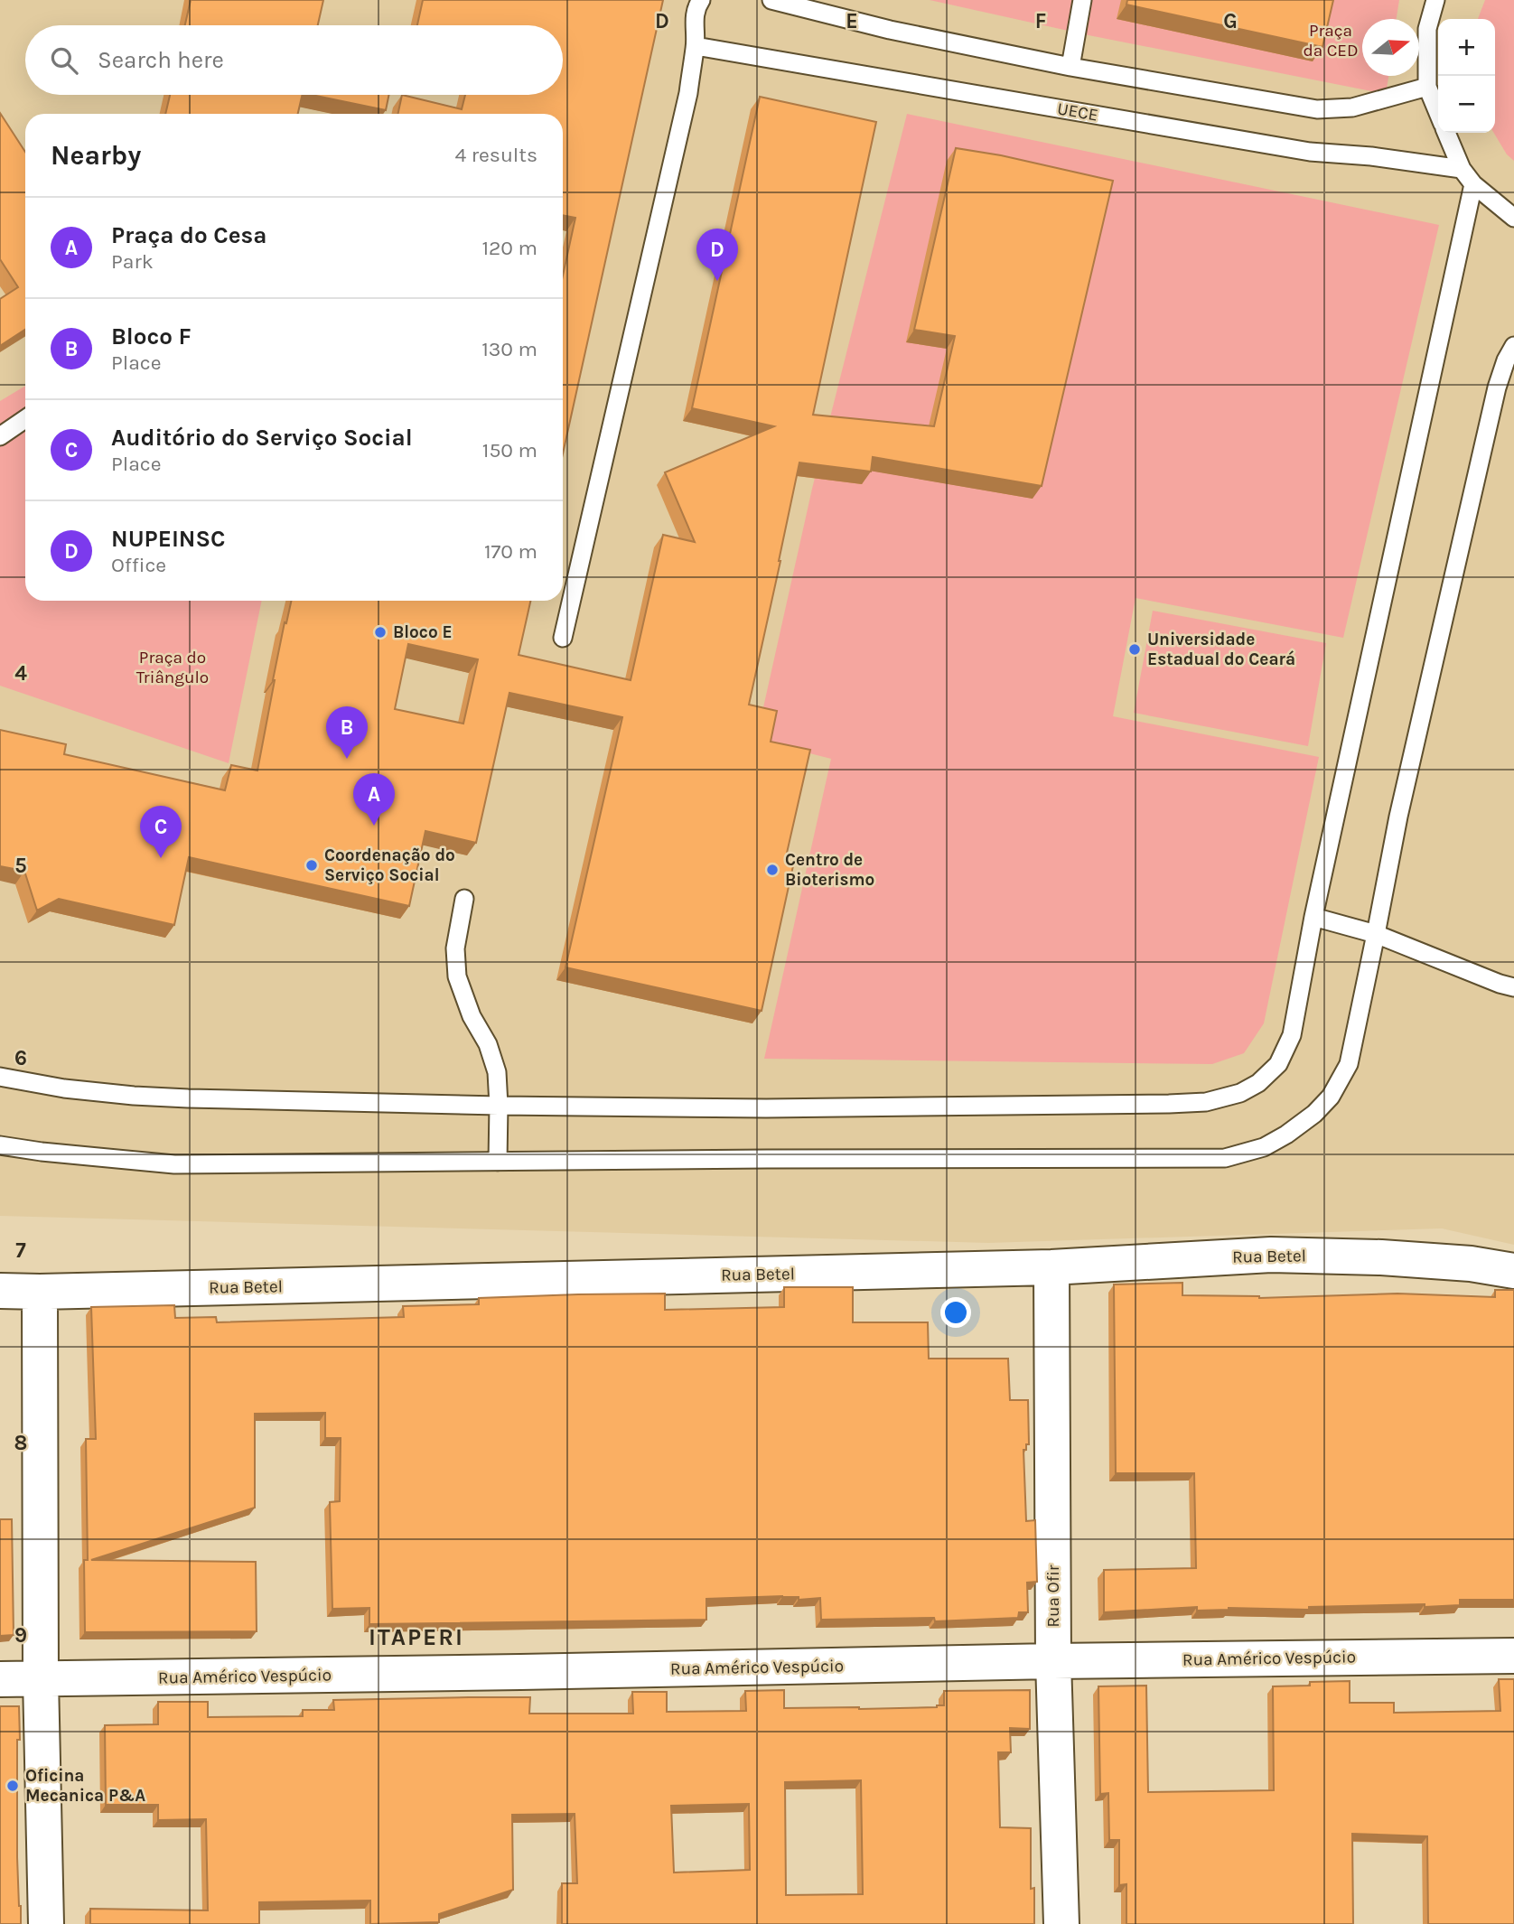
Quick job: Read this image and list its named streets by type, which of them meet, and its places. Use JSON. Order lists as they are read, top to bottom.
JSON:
{
  "streets": {
    "street": ["Rua Betel", "Rua Ofir", "Rua Américo Vespúcio"],
    "lane": ["UECE"]
  },
  "crossings": [
    ["Rua Betel", "Rua Ofir"],
    ["Rua Ofir", "Rua Américo Vespúcio"]
  ],
  "districts": ["ITAPERI"],
  "parks": ["Praça da CED", "Praça do Triângulo"],
  "places": [
    "Bloco E",
    "Universidade Estadual do Ceará",
    "Coordenação do Serviço Social",
    "Centro de Bioterismo",
    "Oficina Mecanica P&A"
  ],
  "north": "right",
  "page": {
    "map_buttons": ["+", "−"],
    "search": "Search here",
    "heading": ["Nearby", "4 results"],
    "list": [
      {
        "mark": "A",
        "name": "Praça do Cesa",
        "note": "Park",
        "value": "120 m"
      },
      {
        "mark": "B",
        "name": "Bloco F",
        "note": "Place",
        "value": "130 m"
      },
      {
        "mark": "C",
        "name": "Auditório do Serviço Social",
        "note": "Place",
        "value": "150 m"
      },
      {
        "mark": "D",
        "name": "NUPEINSC",
        "note": "Office",
        "value": "170 m"
      }
    ],
    "pins": [
      "D",
      "B",
      "A",
      "C"
    ]
  },
  "grid": {
    "columns": [
      "D",
      "E",
      "F",
      "G"
    ],
    "rows": [
      "4",
      "5",
      "6",
      "7",
      "8",
      "9"
    ]
  }
}
